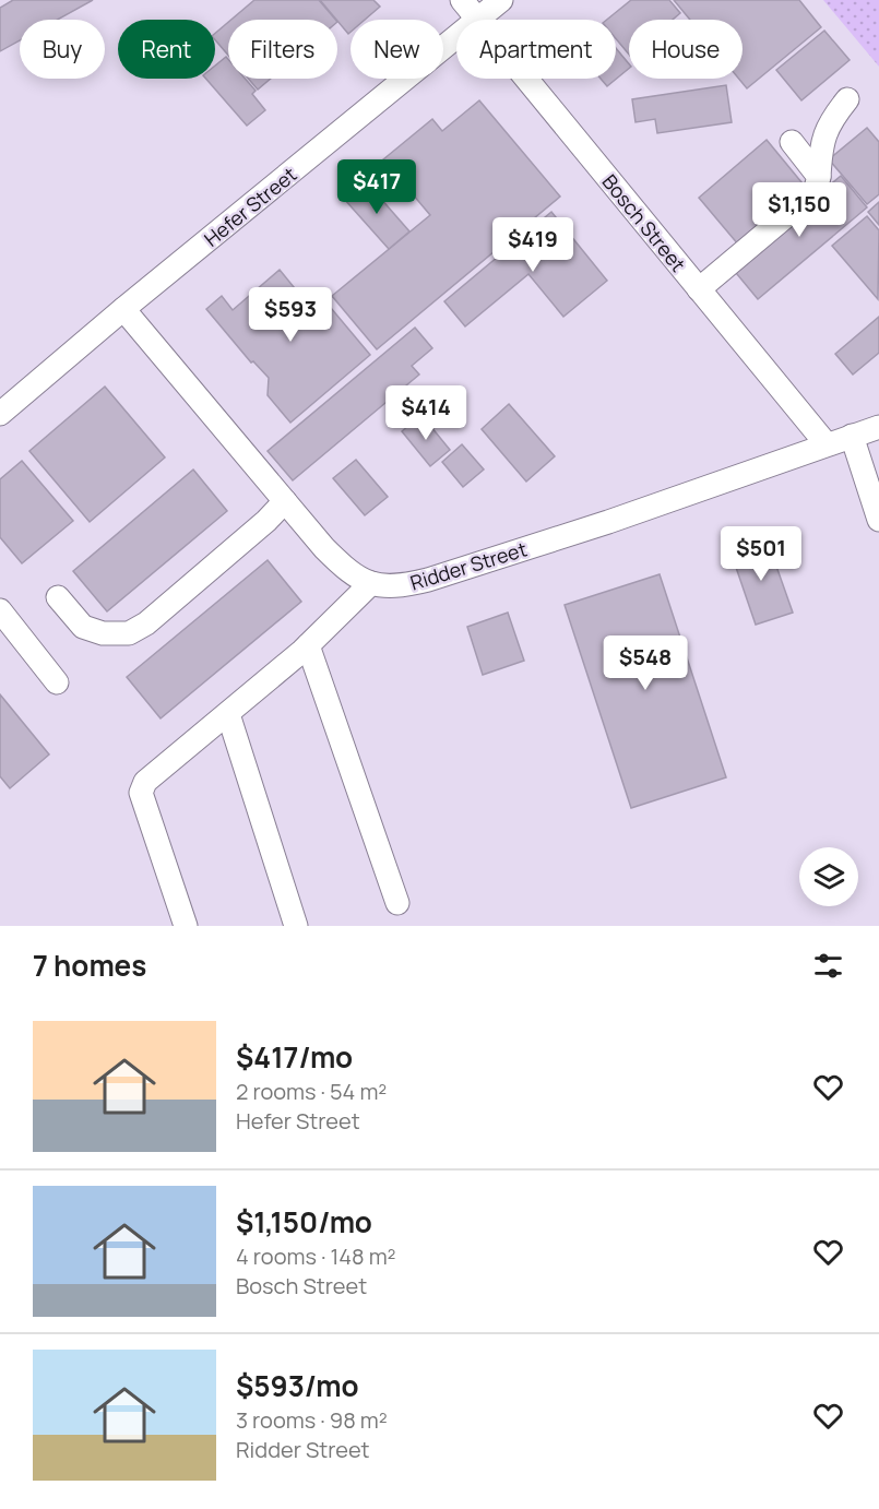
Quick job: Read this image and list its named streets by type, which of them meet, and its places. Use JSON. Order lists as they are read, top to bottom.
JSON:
{
  "streets": {
    "street": ["Hefer Street", "Bosch Street", "Ridder Street"]
  },
  "crossings": [
    ["Hefer Street", "Bosch Street"],
    ["Hefer Street", "Ridder Street"],
    ["Bosch Street", "Ridder Street"]
  ],
  "page": {
    "chip": [
      "Buy",
      "Rent",
      "Filters",
      "New",
      "Apartment",
      "House"
    ],
    "price": [
      "$417",
      "$1,150",
      "$419",
      "$593",
      "$414",
      "$501",
      "$548"
    ],
    "heading": "7 homes",
    "list": [
      {
        "name": "$417/mo",
        "note": "2 rooms · 54 m² · Hefer Street"
      },
      {
        "name": "$1,150/mo",
        "note": "4 rooms · 148 m² · Bosch Street"
      },
      {
        "name": "$593/mo",
        "note": "3 rooms · 98 m² · Ridder Street"
      }
    ]
  }
}
